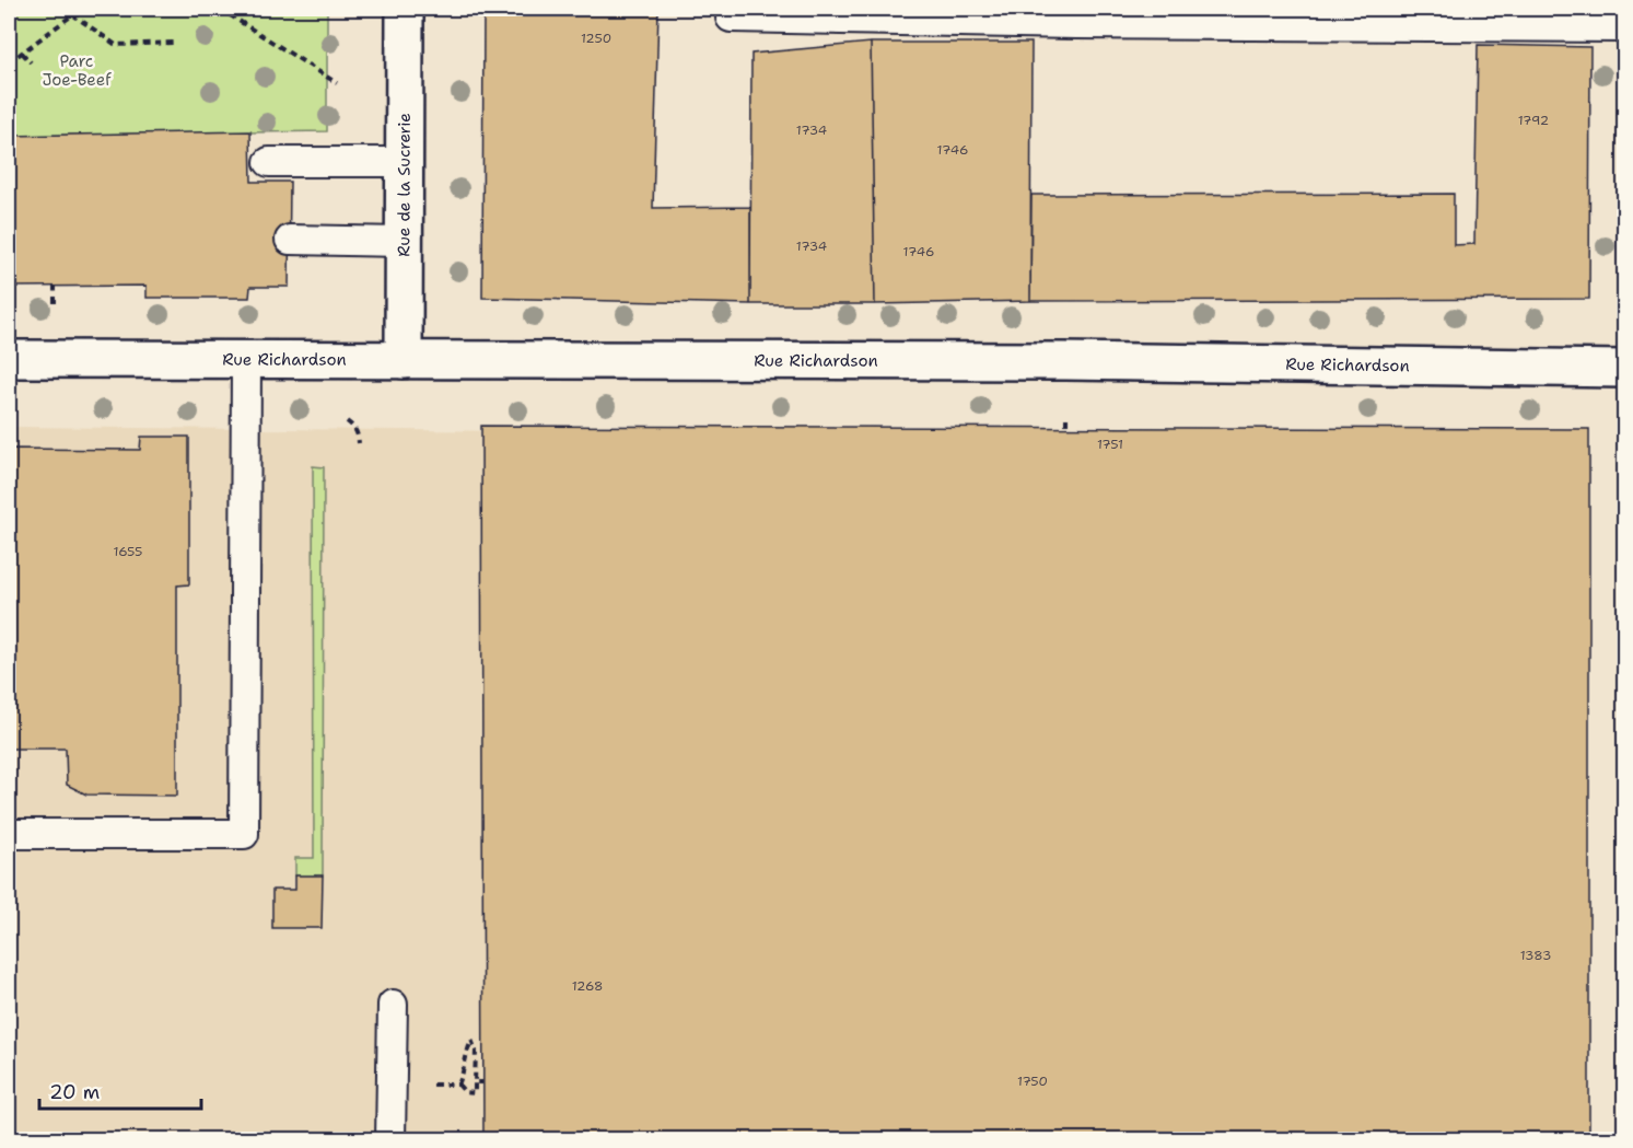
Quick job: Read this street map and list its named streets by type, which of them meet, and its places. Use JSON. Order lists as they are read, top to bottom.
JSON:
{
  "streets": {
    "street": ["Rue de la Sucrerie", "Rue Richardson"]
  },
  "crossings": [
    ["Rue de la Sucrerie", "Rue Richardson"]
  ],
  "parks": ["Parc Joe-Beef"],
  "house_numbers": [
    "1250",
    "1792",
    "1734",
    "1746",
    "1734",
    "1746",
    "1751",
    "1655",
    "1383",
    "1268",
    "1750"
  ],
  "scale_bar": "20 m"
}
